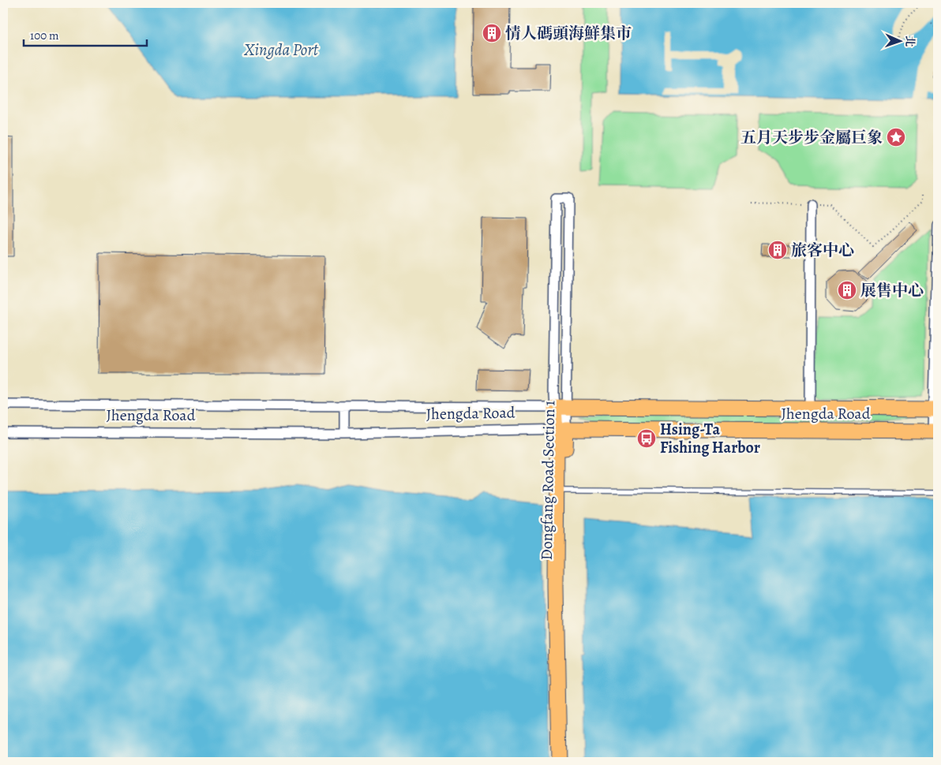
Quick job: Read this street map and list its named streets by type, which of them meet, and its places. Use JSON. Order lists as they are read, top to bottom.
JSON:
{
  "streets": {
    "main road": ["Jhengda Road", "Dongfang Road Section 1"]
  },
  "crossings": [
    ["Jhengda Road", "Dongfang Road Section 1"]
  ],
  "water": ["Xingda Port"],
  "places": {
    "building": ["情人碼頭海鮮集市", "旅客中心", "展售中心"],
    "place": ["五月天步步金屬巨象"],
    "bus stop": ["Hsing-Ta Fishing Harbor"]
  },
  "scale_bar": "100 m",
  "north": "right"
}
